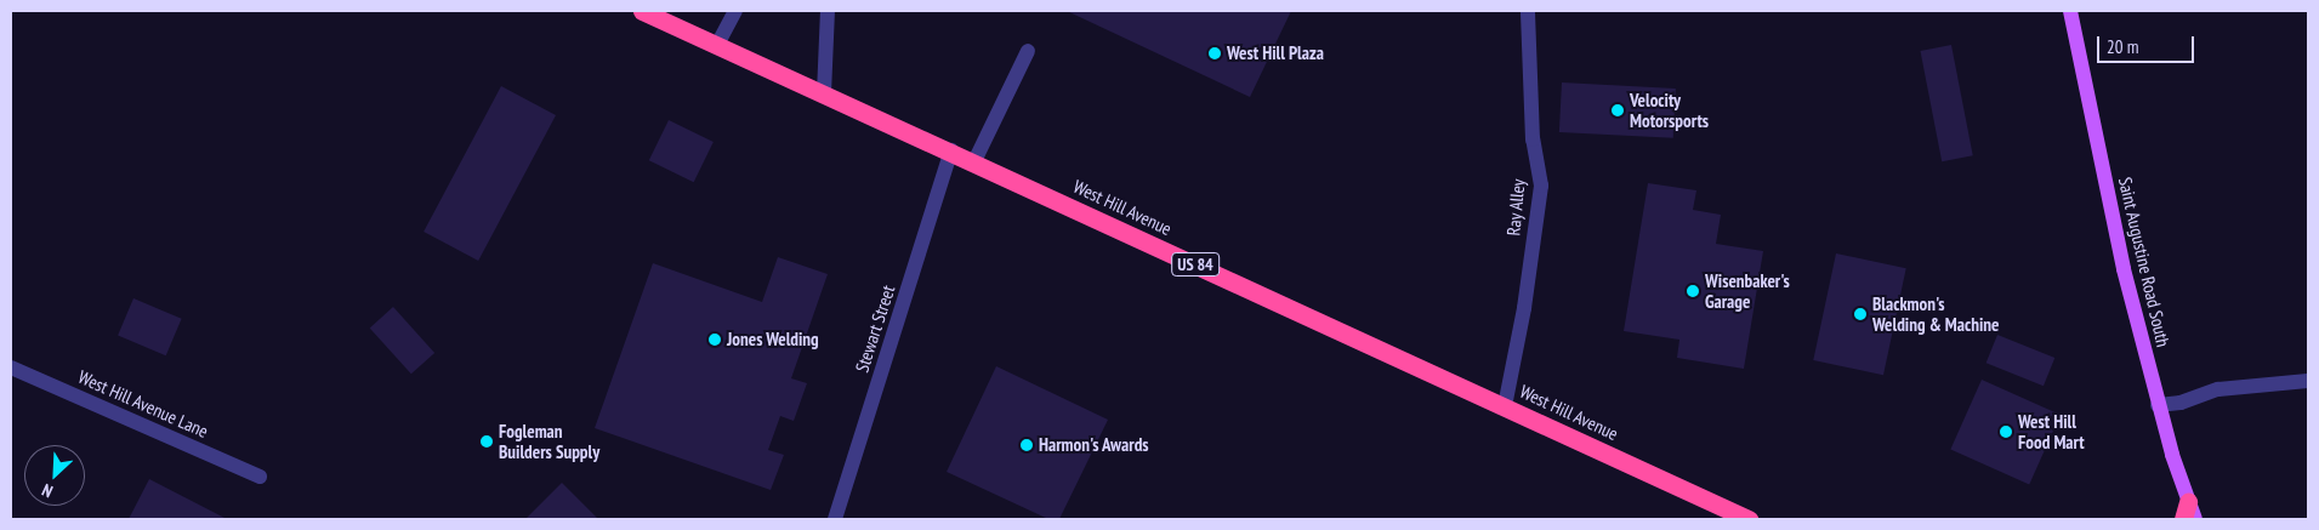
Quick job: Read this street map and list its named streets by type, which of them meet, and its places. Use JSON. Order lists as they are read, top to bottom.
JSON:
{
  "streets": {
    "highway": ["West Hill Avenue", "US 84"],
    "main road": ["Saint Augustine Road South"],
    "street": ["Ray Alley", "Stewart Street", "West Hill Avenue Lane"]
  },
  "crossings": [
    ["West Hill Avenue", "Ray Alley"],
    ["West Hill Avenue", "Stewart Street"]
  ],
  "places": [
    "West Hill Plaza",
    "Velocity Motorsports",
    "Wisenbaker's Garage",
    "Blackmon's Welding & Machine",
    "Jones Welding",
    "West Hill Food Mart",
    "Fogleman Builders Supply",
    "Harmon's Awards"
  ],
  "scale_bar": "20 m",
  "north": "bottom left"
}
